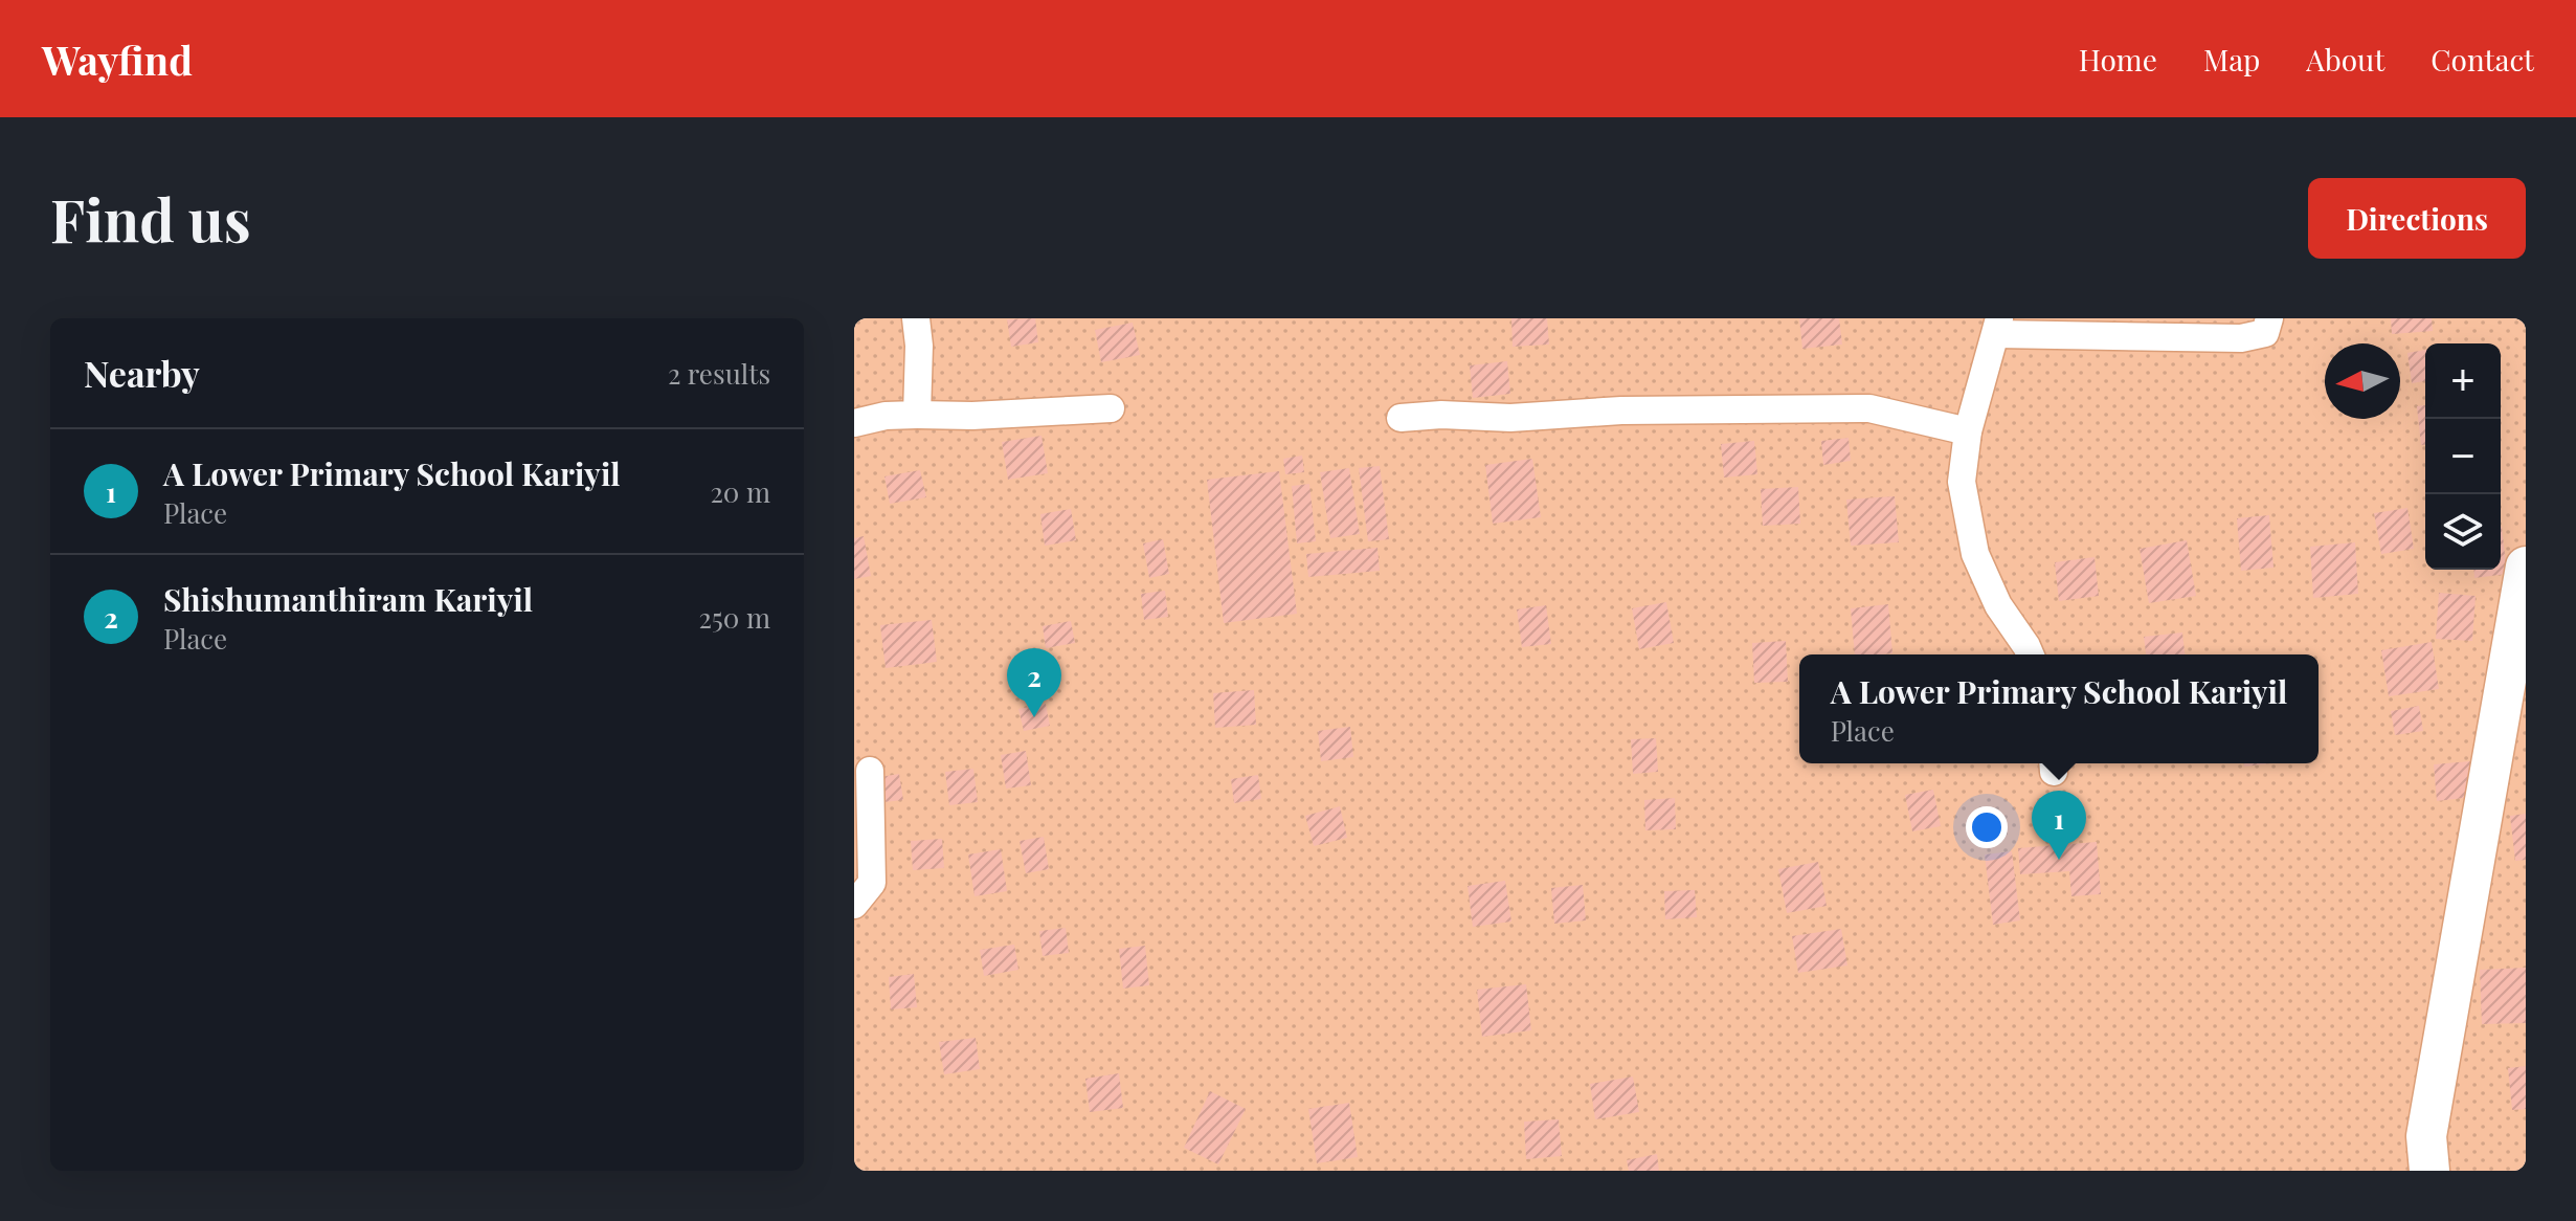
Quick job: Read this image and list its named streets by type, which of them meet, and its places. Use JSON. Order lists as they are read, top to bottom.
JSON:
{
  "north": "left",
  "page": {
    "header": "Wayfind",
    "nav": [
      "Home",
      "Map",
      "About",
      "Contact"
    ],
    "buttons": "Directions",
    "title": "Find us",
    "heading": ["Nearby", "2 results"],
    "map_buttons": ["+", "−"],
    "list": [
      {
        "mark": "1",
        "name": "A Lower Primary School Kariyil",
        "note": "Place",
        "value": "20 m"
      },
      {
        "mark": "2",
        "name": "Shishumanthiram Kariyil",
        "note": "Place",
        "value": "250 m"
      }
    ],
    "pins": ["2", "1"],
    "popup": ["A Lower Primary School Kariyil", "Place"]
  }
}
